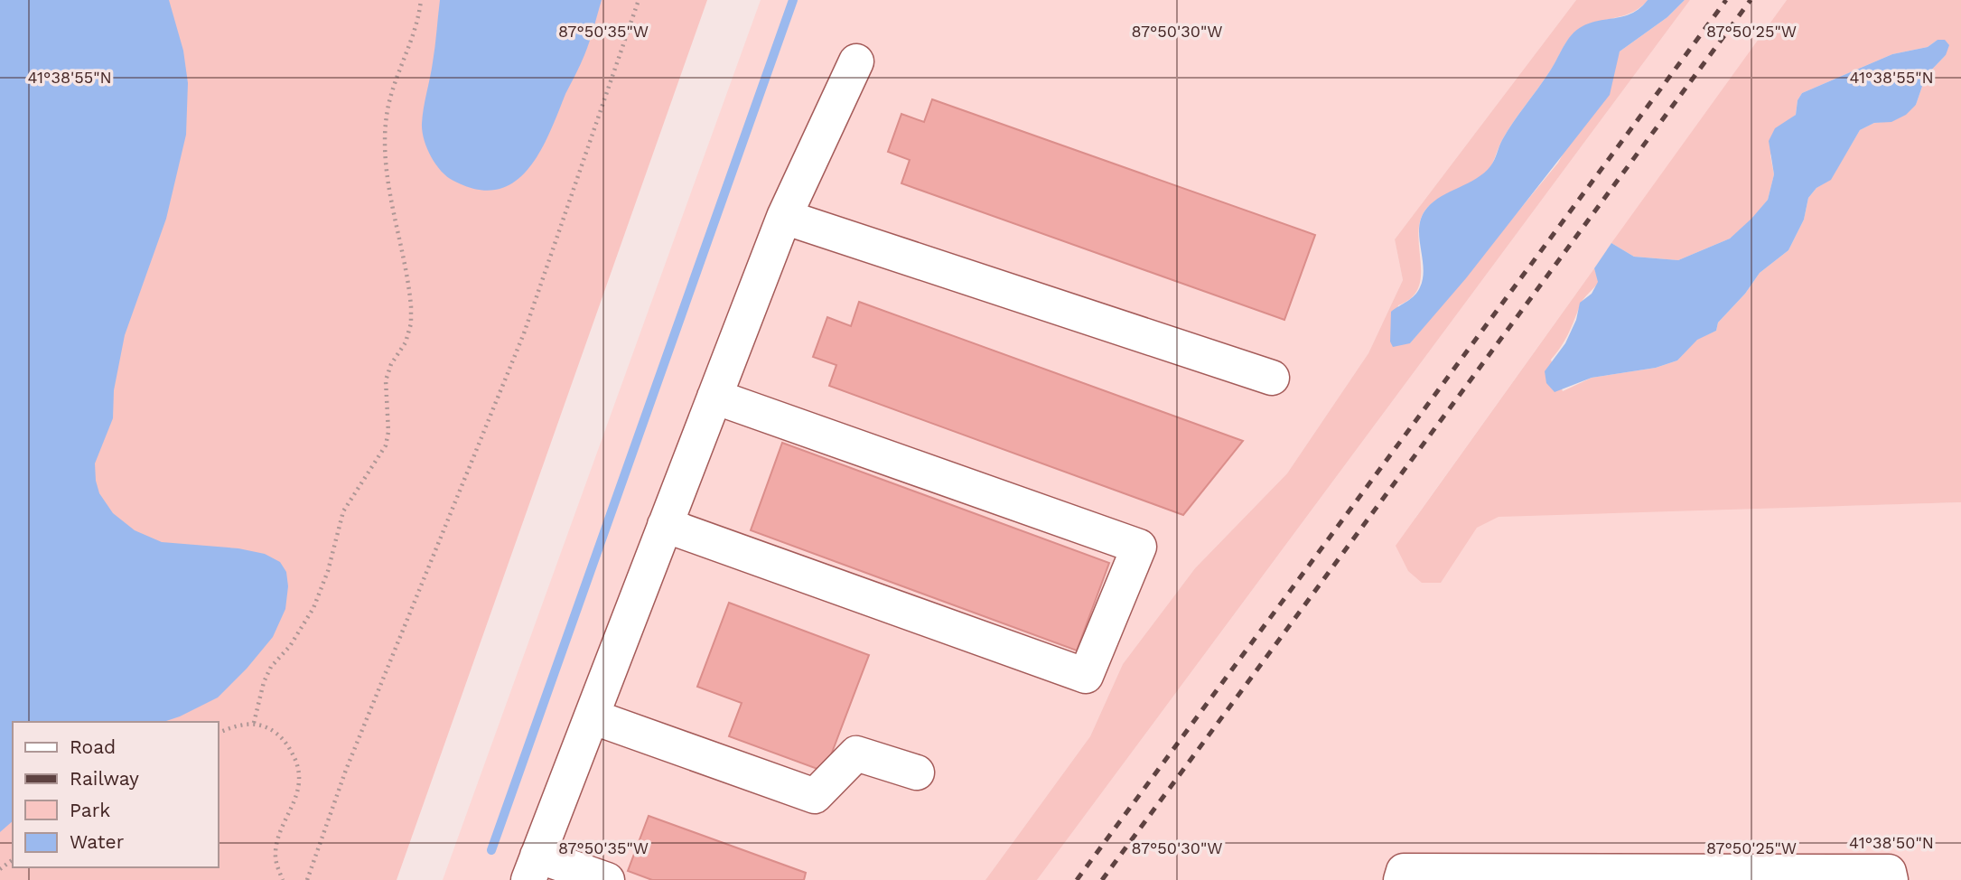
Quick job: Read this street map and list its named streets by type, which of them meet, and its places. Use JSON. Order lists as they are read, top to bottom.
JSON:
{
  "legend": [
    "Road",
    "Railway",
    "Park",
    "Water"
  ],
  "coordinates": [
    "87°50'35\"W",
    "87°50'30\"W",
    "87°50'25\"W",
    "41°38'55\"N",
    "41°38'50\"N"
  ]
}
